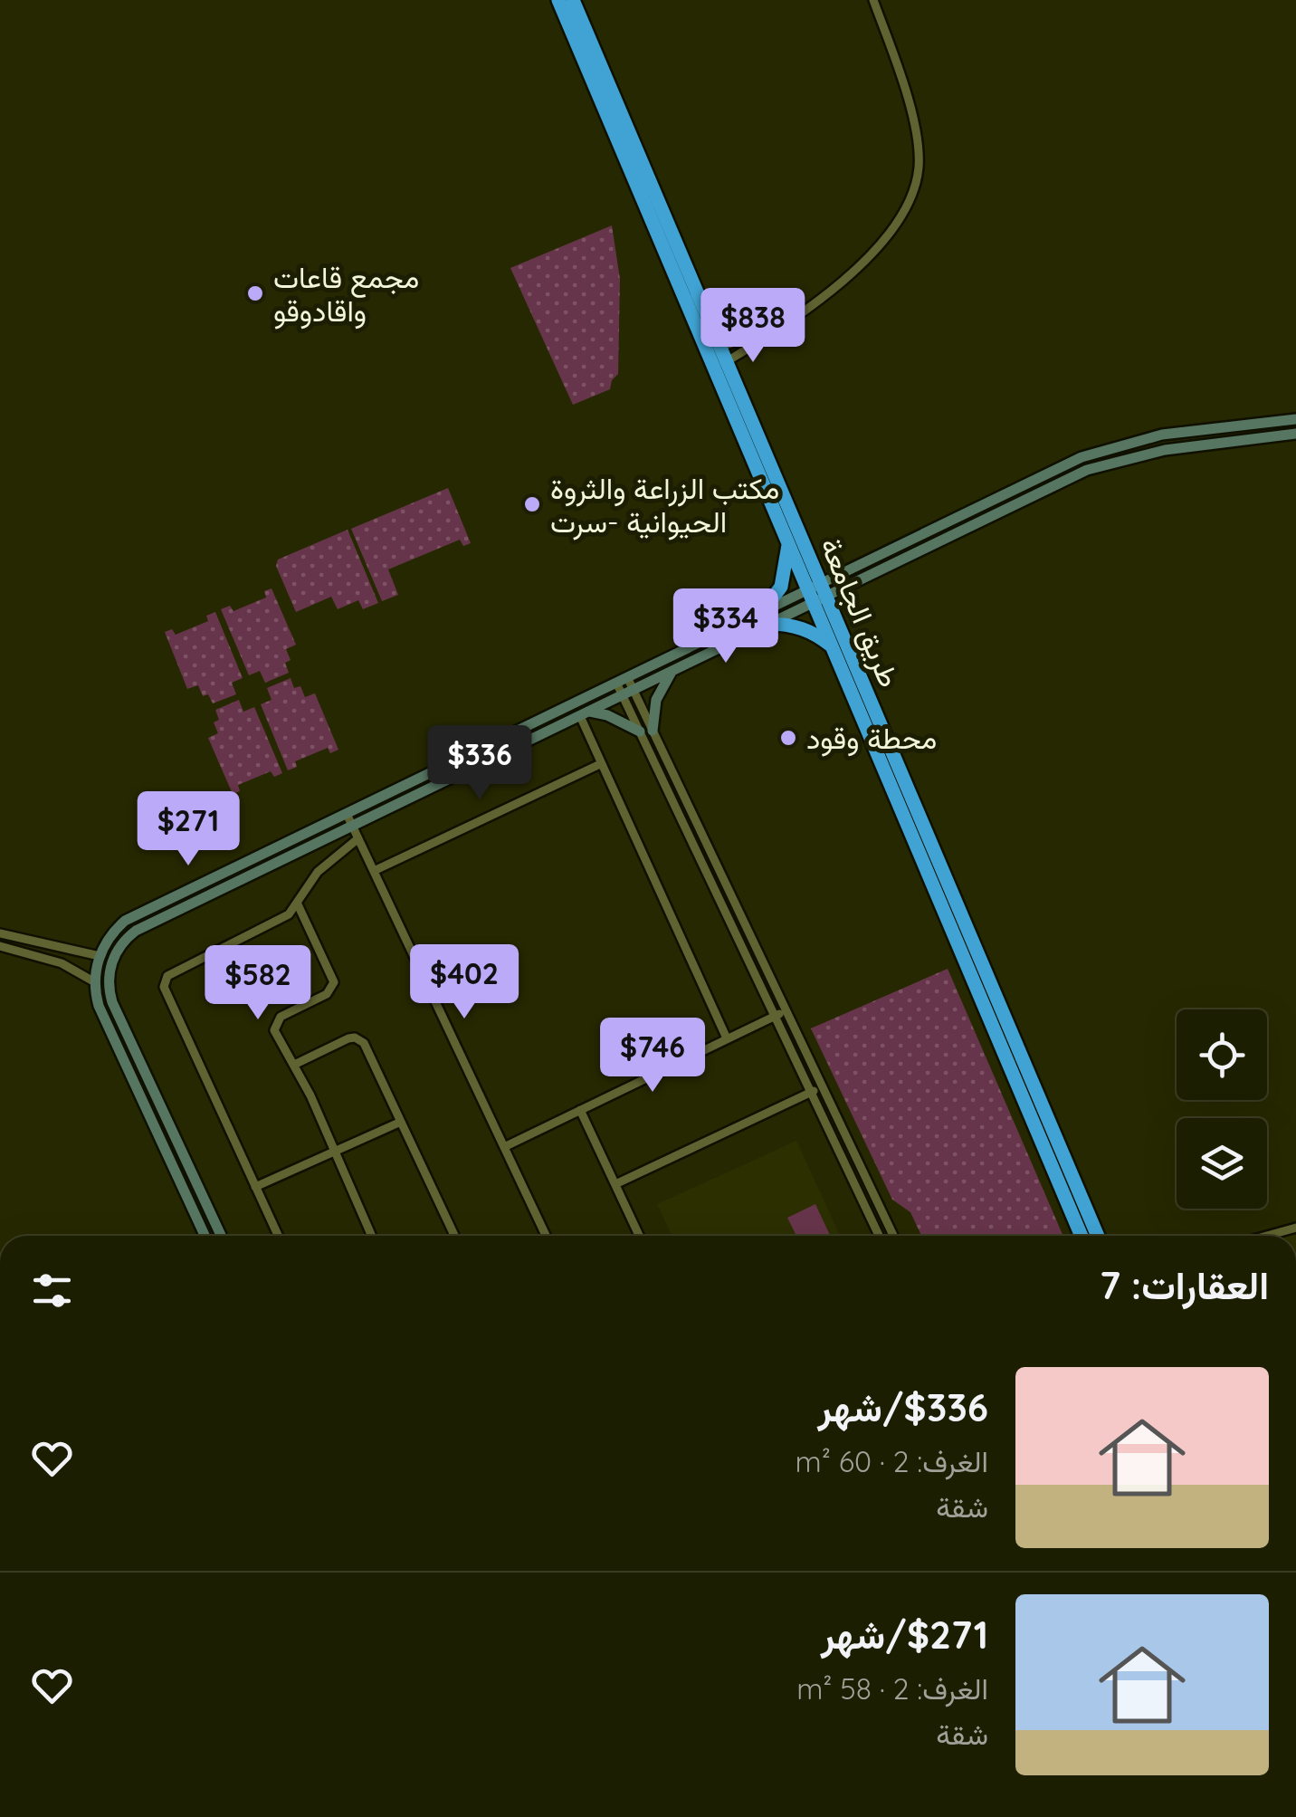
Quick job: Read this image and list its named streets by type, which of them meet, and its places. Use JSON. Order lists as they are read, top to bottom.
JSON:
{
  "streets": {
    "highway": ["طريق الجامعة"]
  },
  "places": ["مجمع قاعات واقادوقو", "مكتب الزراعة والثروة الحيوانية -سرت", "محطة وقود"],
  "page": {
    "price": [
      "$838",
      "$334",
      "$336",
      "$271",
      "$402",
      "$582",
      "$746"
    ],
    "heading": "العقارات: 7",
    "list": [
      {
        "name": "$336/شهر",
        "note": "الغرف: 2 · 60 m² · شقة"
      },
      {
        "name": "$271/شهر",
        "note": "الغرف: 2 · 58 m² · شقة"
      }
    ]
  }
}
